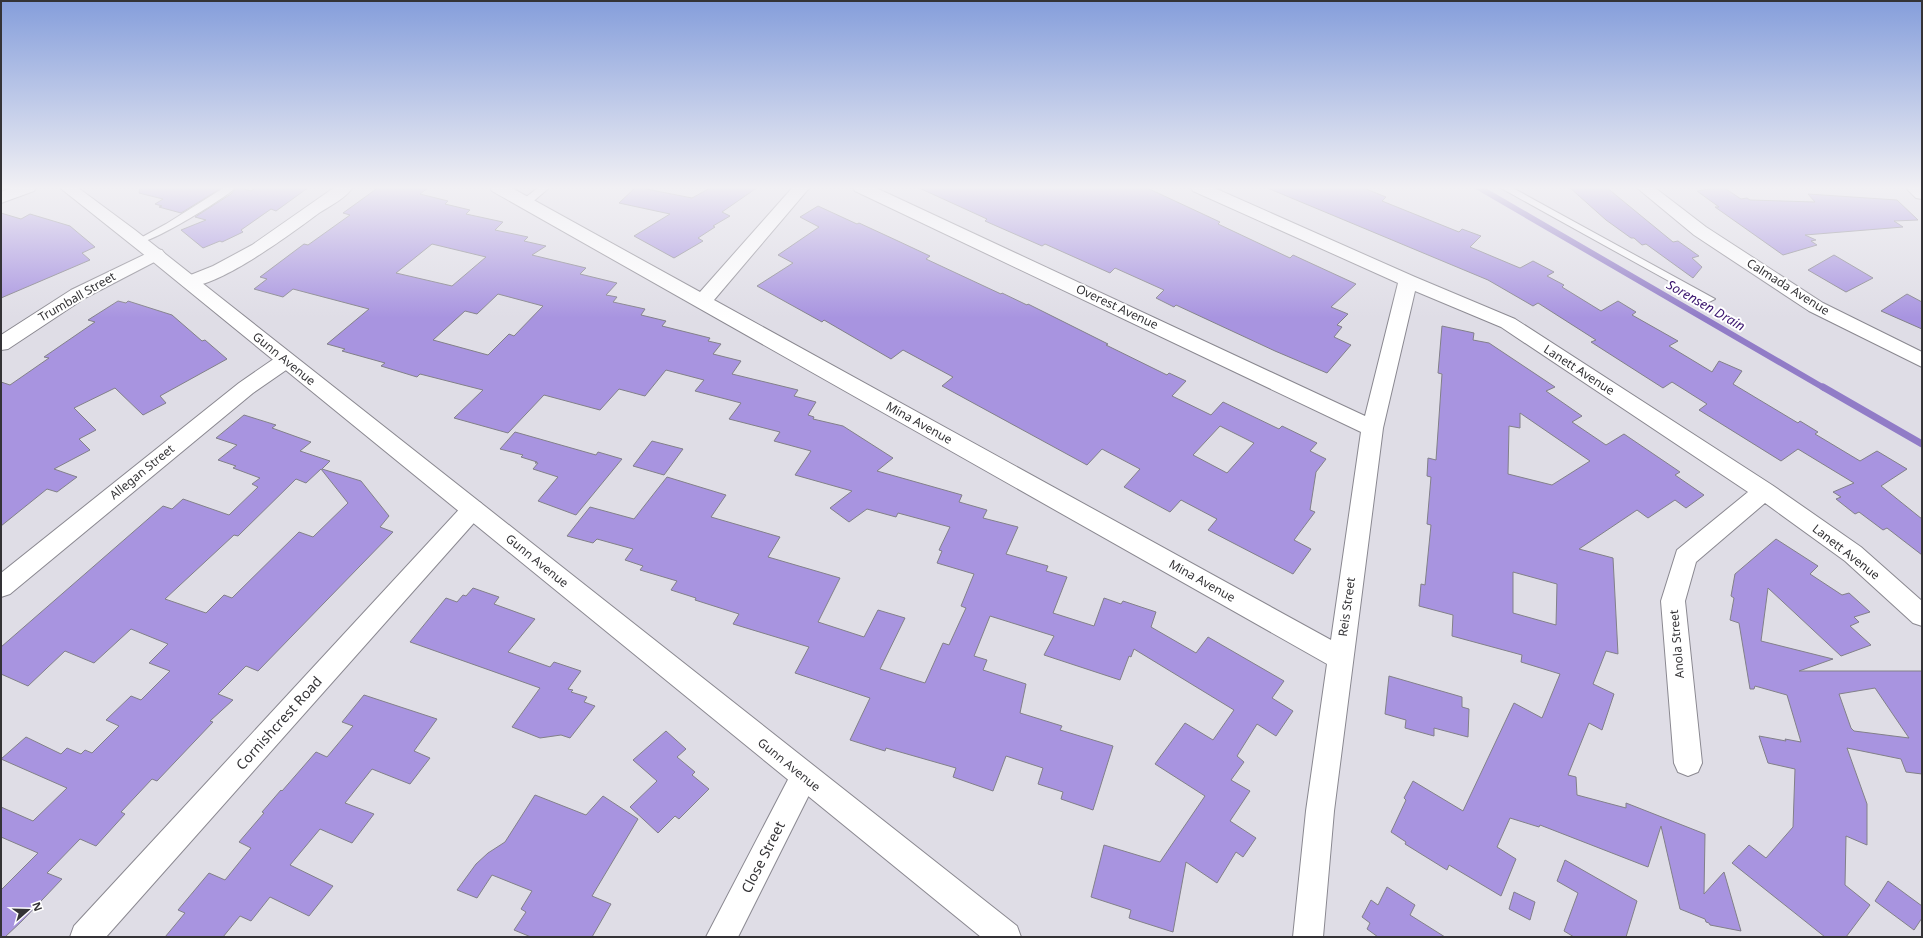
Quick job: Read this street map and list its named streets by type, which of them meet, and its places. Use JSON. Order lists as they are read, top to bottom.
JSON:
{
  "streets": {
    "street": [
      "Calmada Avenue",
      "Trumball Street",
      "Overest Avenue",
      "Gunn Avenue",
      "Lanett Avenue",
      "Mina Avenue",
      "Allegan Street",
      "Reis Street",
      "Anola Street",
      "Cornishcrest Road",
      "Close Street"
    ]
  },
  "crossings": [
    ["Trumball Street", "Gunn Avenue"],
    ["Overest Avenue", "Reis Street"],
    ["Gunn Avenue", "Allegan Street"],
    ["Gunn Avenue", "Cornishcrest Road"],
    ["Gunn Avenue", "Close Street"],
    ["Lanett Avenue", "Reis Street"],
    ["Lanett Avenue", "Anola Street"],
    ["Mina Avenue", "Reis Street"]
  ],
  "water": ["Sorensen Drain"],
  "north": "right"
}
